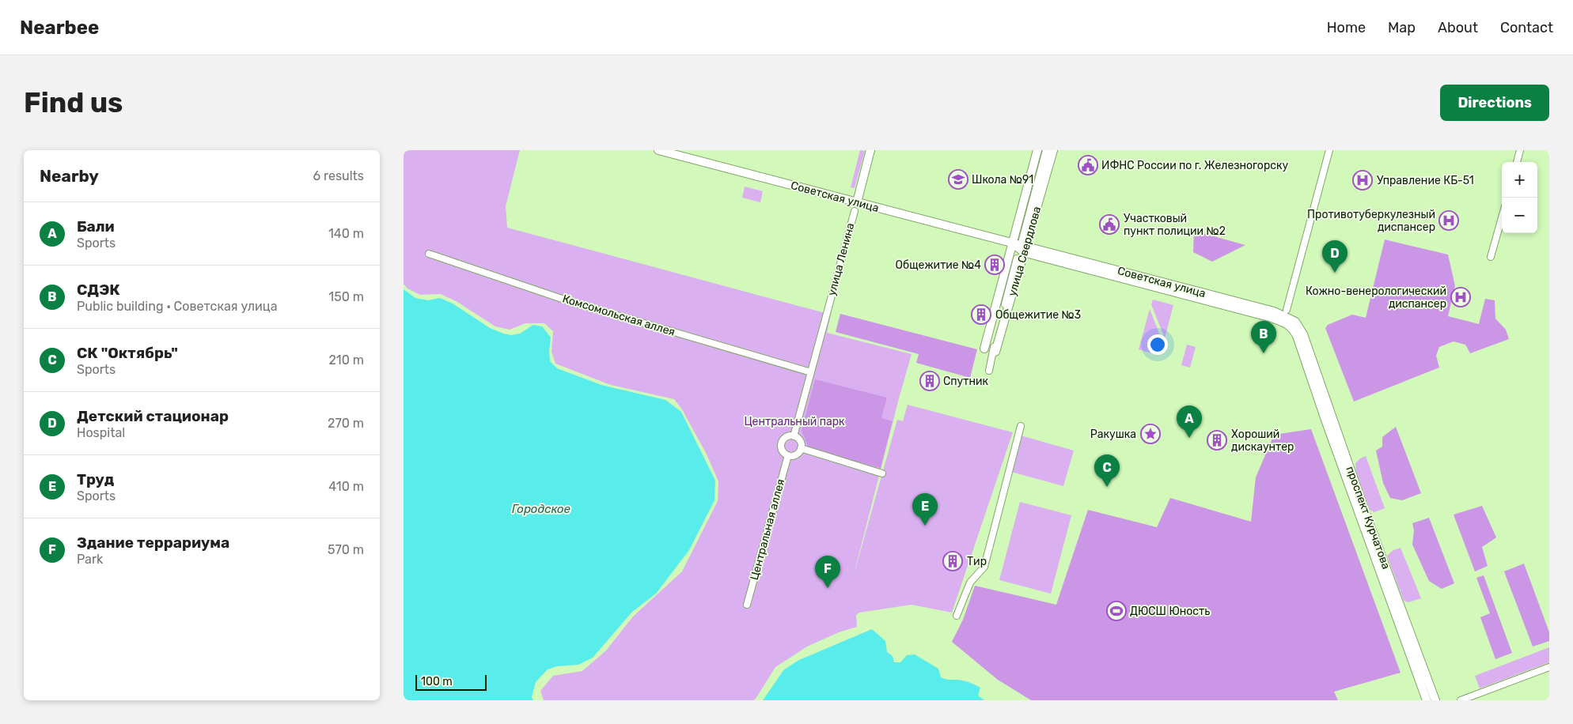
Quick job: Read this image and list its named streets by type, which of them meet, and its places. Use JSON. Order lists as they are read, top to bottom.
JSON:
{
  "streets": {
    "main road": [
      "Советская улица",
      "улица Свердлова",
      "улица Ленина",
      "проспект Курчатова"
    ],
    "street": ["Комсомольская аллея", "Центральная аллея"]
  },
  "crossings": [
    ["Советская улица", "улица Свердлова"],
    ["Советская улица", "улица Ленина"],
    ["Советская улица", "проспект Курчатова"],
    ["улица Ленина", "Комсомольская аллея"]
  ],
  "water": ["Городское"],
  "parks": ["Центральный парк"],
  "places": {
    "public building": ["ИФНС России по г. Железногорску", "Участковый пункт полиции №2"],
    "school or university": ["Школа №91"],
    "hospital": ["Управление КБ-51", "Противотуберкулезный диспансер", "Кожно-венерологический диспансер"],
    "building": [
      "Общежитие №4",
      "Общежитие №3",
      "Спутник",
      "Хороший дискаунтер",
      "Тир"
    ],
    "place": ["Ракушка"],
    "sports": ["ДЮСШ Юность"]
  },
  "scale_bar": "100 m",
  "page": {
    "header": "Nearbee",
    "nav": [
      "Home",
      "Map",
      "About",
      "Contact"
    ],
    "buttons": "Directions",
    "title": "Find us",
    "heading": ["Nearby", "6 results"],
    "map_buttons": ["+", "−"],
    "list": [
      {
        "mark": "A",
        "name": "Бали",
        "note": "Sports",
        "value": "140 m"
      },
      {
        "mark": "B",
        "name": "СДЭК",
        "note": "Public building · Советская улица",
        "value": "150 m"
      },
      {
        "mark": "C",
        "name": "СК \"Октябрь\"",
        "note": "Sports",
        "value": "210 m"
      },
      {
        "mark": "D",
        "name": "Детский стационар",
        "note": "Hospital",
        "value": "270 m"
      },
      {
        "mark": "E",
        "name": "Труд",
        "note": "Sports",
        "value": "410 m"
      },
      {
        "mark": "F",
        "name": "Здание террариума",
        "note": "Park",
        "value": "570 m"
      }
    ],
    "pins": [
      "D",
      "B",
      "A",
      "C",
      "E",
      "F"
    ],
    "scale": "100 m"
  }
}
